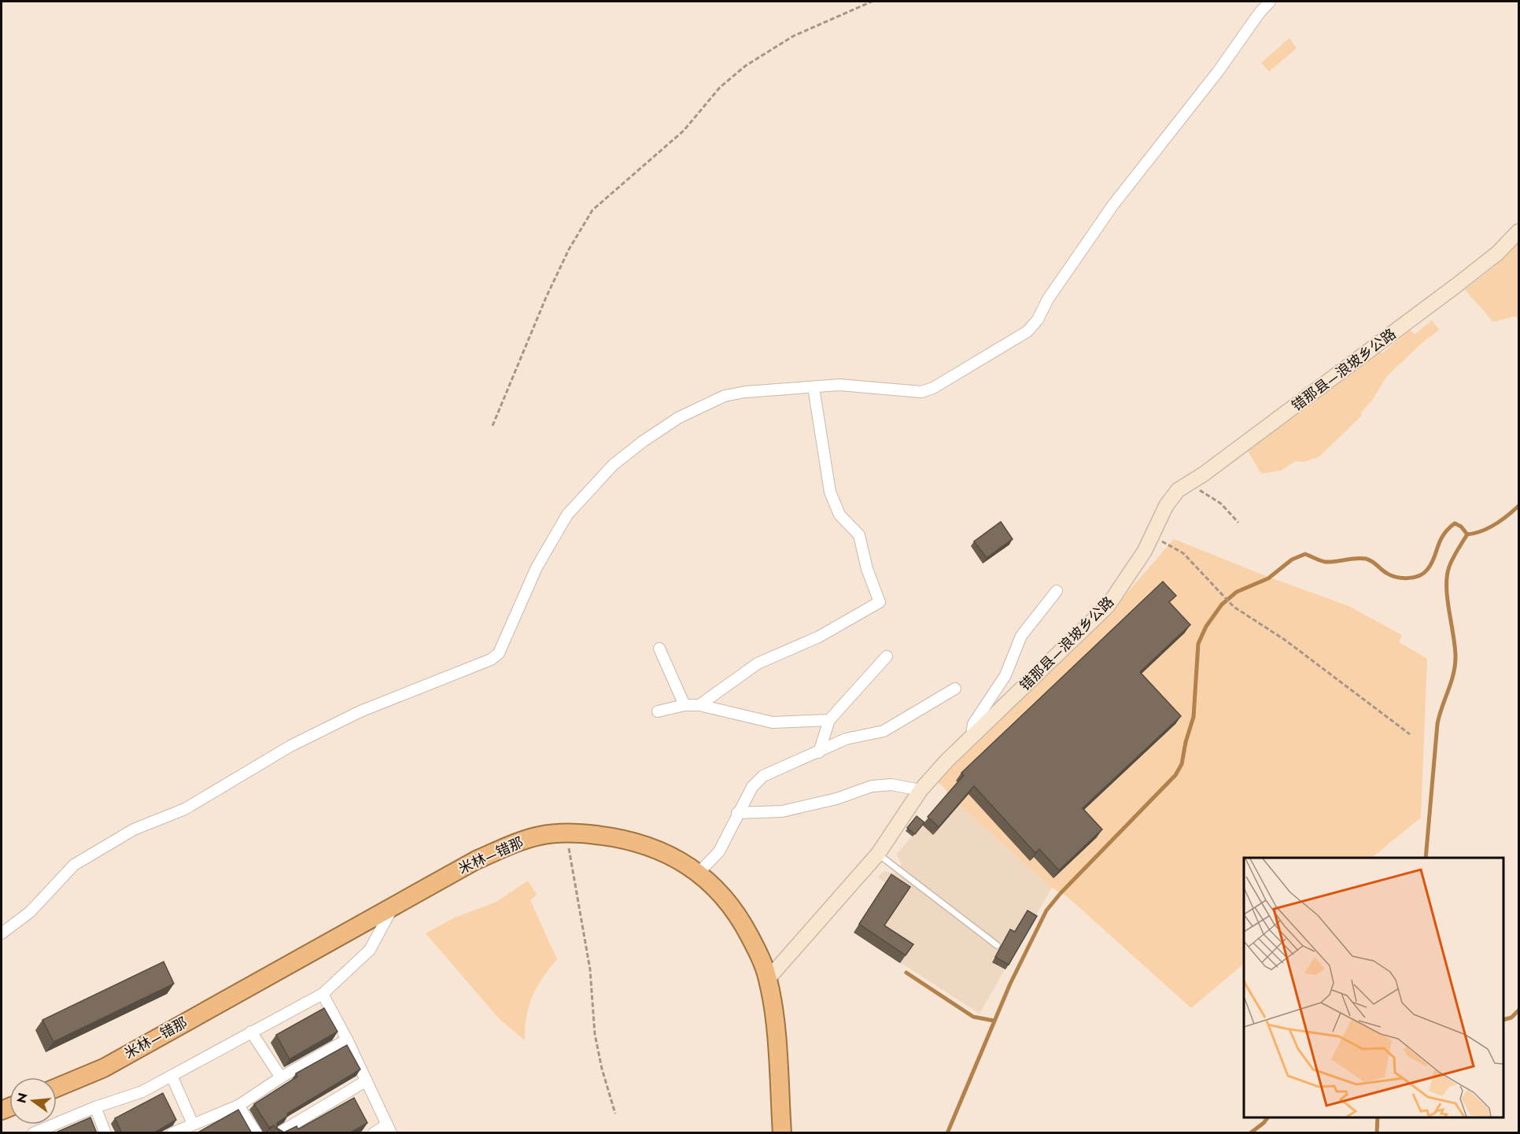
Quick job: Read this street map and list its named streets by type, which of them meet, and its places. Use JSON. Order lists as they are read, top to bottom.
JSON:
{
  "streets": {
    "highway": ["米林—错那"],
    "main road": ["错那县—浪坡乡公路"]
  },
  "crossings": [
    ["错那县—浪坡乡公路", "米林—错那"]
  ],
  "north": "left"
}
